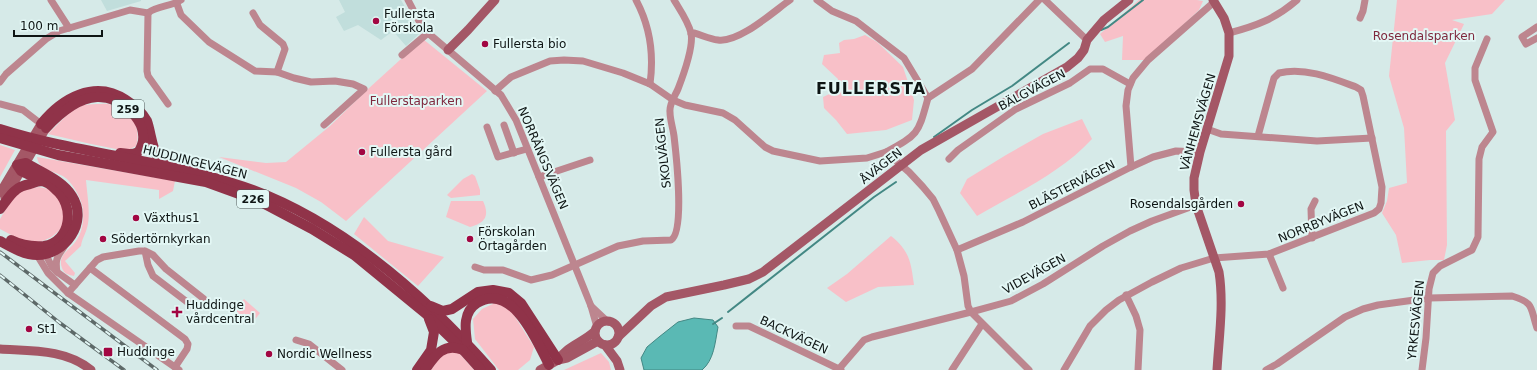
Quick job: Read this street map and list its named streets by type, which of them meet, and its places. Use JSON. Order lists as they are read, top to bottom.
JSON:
{
  "streets": {
    "main road": ["259", "HUDDINGEVÄGEN", "226"],
    "street": [
      "BÄLGVÄGEN",
      "VÄNHEMSVÄGEN",
      "SKOLVÄGEN",
      "NORRÄNGSVÄGEN",
      "ÅVÄGEN",
      "BLÄSTERVÄGEN",
      "NORRBYVÄGEN",
      "VIDEVÄGEN",
      "YRKESVÄGEN",
      "BACKVÄGEN"
    ]
  },
  "crossings": [
    ["259", "HUDDINGEVÄGEN"],
    ["VÄNHEMSVÄGEN", "BLÄSTERVÄGEN"],
    ["VÄNHEMSVÄGEN", "NORRBYVÄGEN"],
    ["VÄNHEMSVÄGEN", "VIDEVÄGEN"],
    ["SKOLVÄGEN", "NORRÄNGSVÄGEN"],
    ["NORRÄNGSVÄGEN", "ÅVÄGEN"],
    ["VIDEVÄGEN", "BACKVÄGEN"]
  ],
  "districts": ["FULLERSTA"],
  "parks": ["Rosendalsparken", "Fullerstaparken"],
  "places": {
    "other": [
      "Fullersta Förskola",
      "Fullersta bio",
      "Fullersta gård",
      "Rosendalsgården",
      "Växthus1",
      "Södertörnkyrkan",
      "Förskolan Örtagården",
      "St1",
      "Nordic Wellness"
    ],
    "health": ["Huddinge vårdcentral"],
    "transit": ["Huddinge"]
  },
  "scale_bar": "100 m"
}
